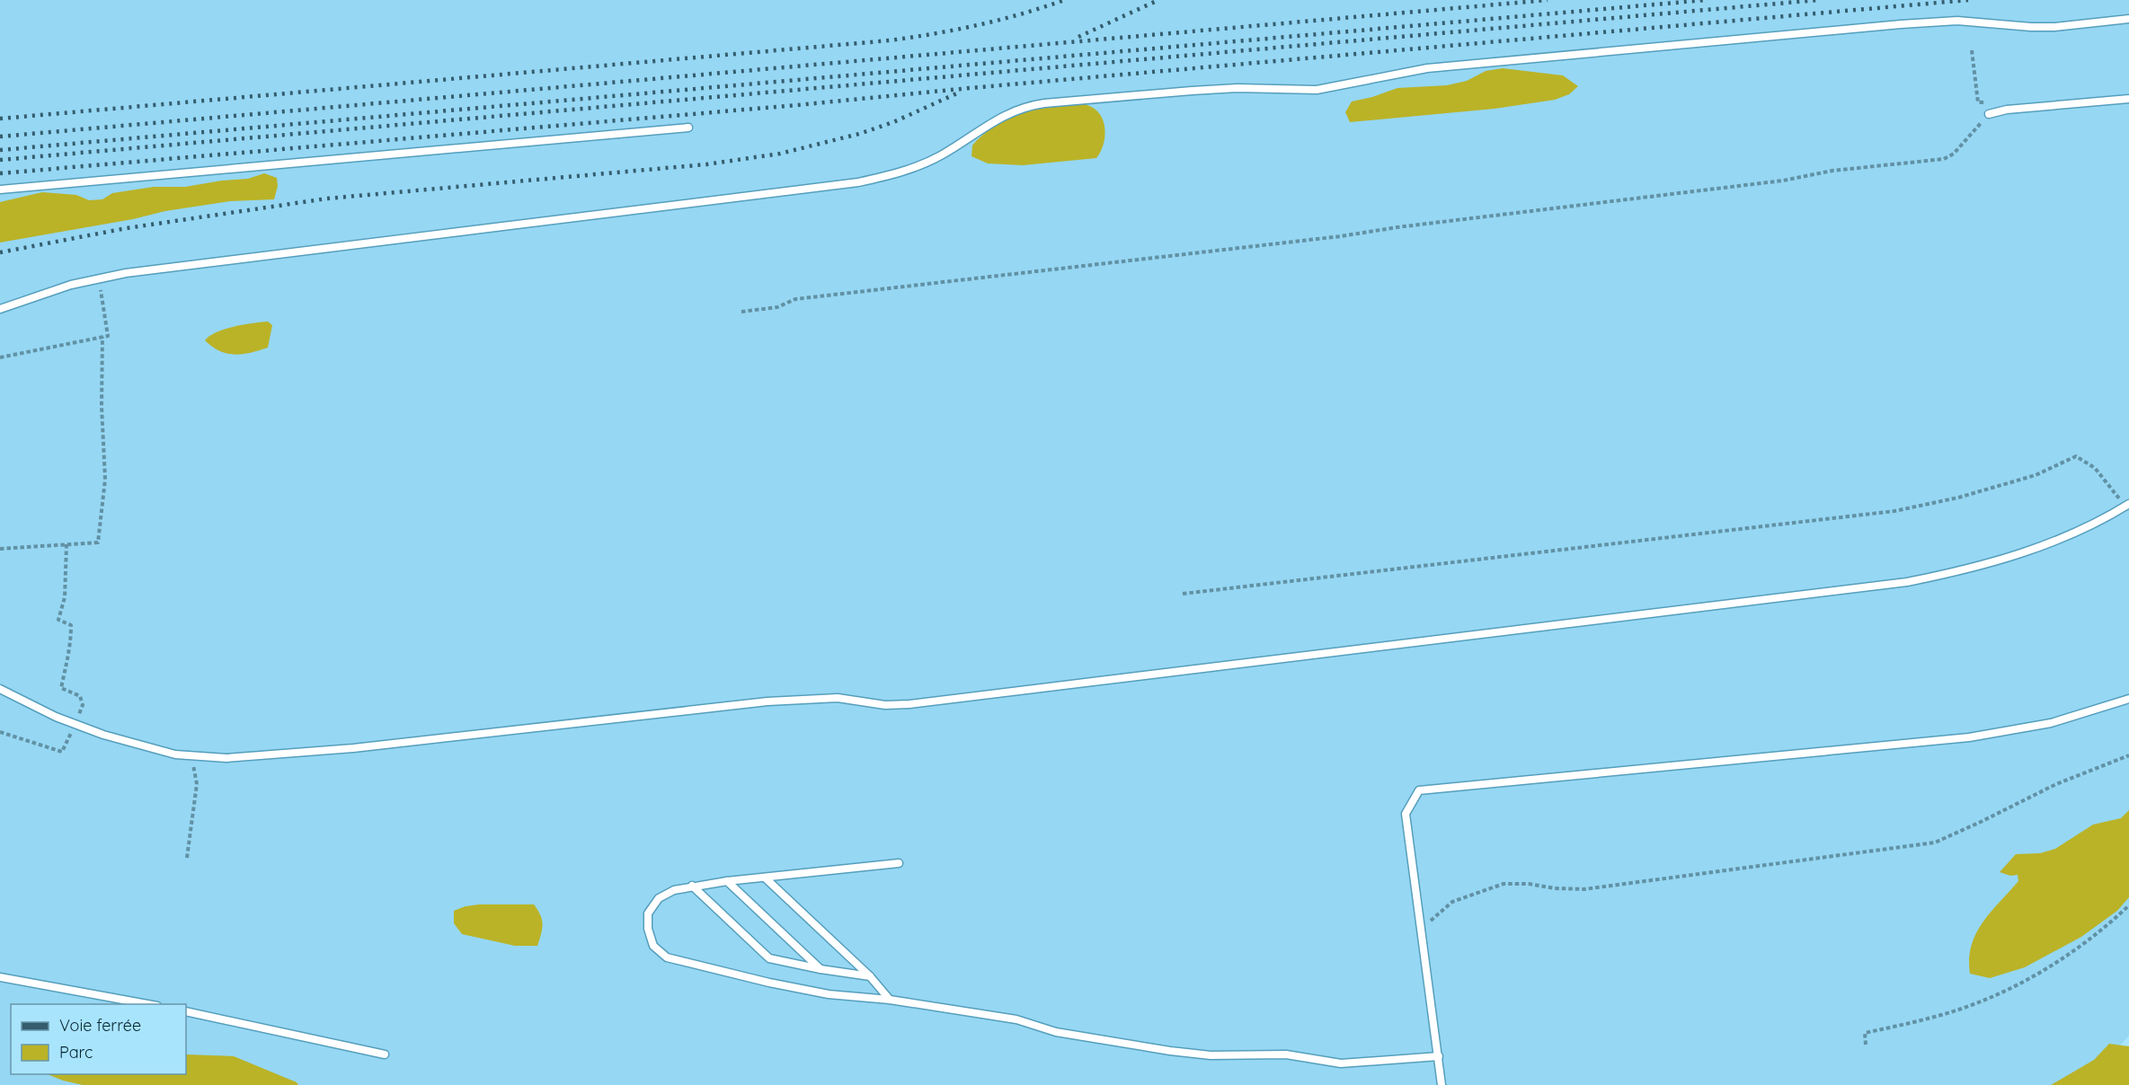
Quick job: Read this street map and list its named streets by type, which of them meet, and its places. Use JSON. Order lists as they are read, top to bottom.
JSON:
{
  "legend": ["Voie ferrée", "Parc"]
}
